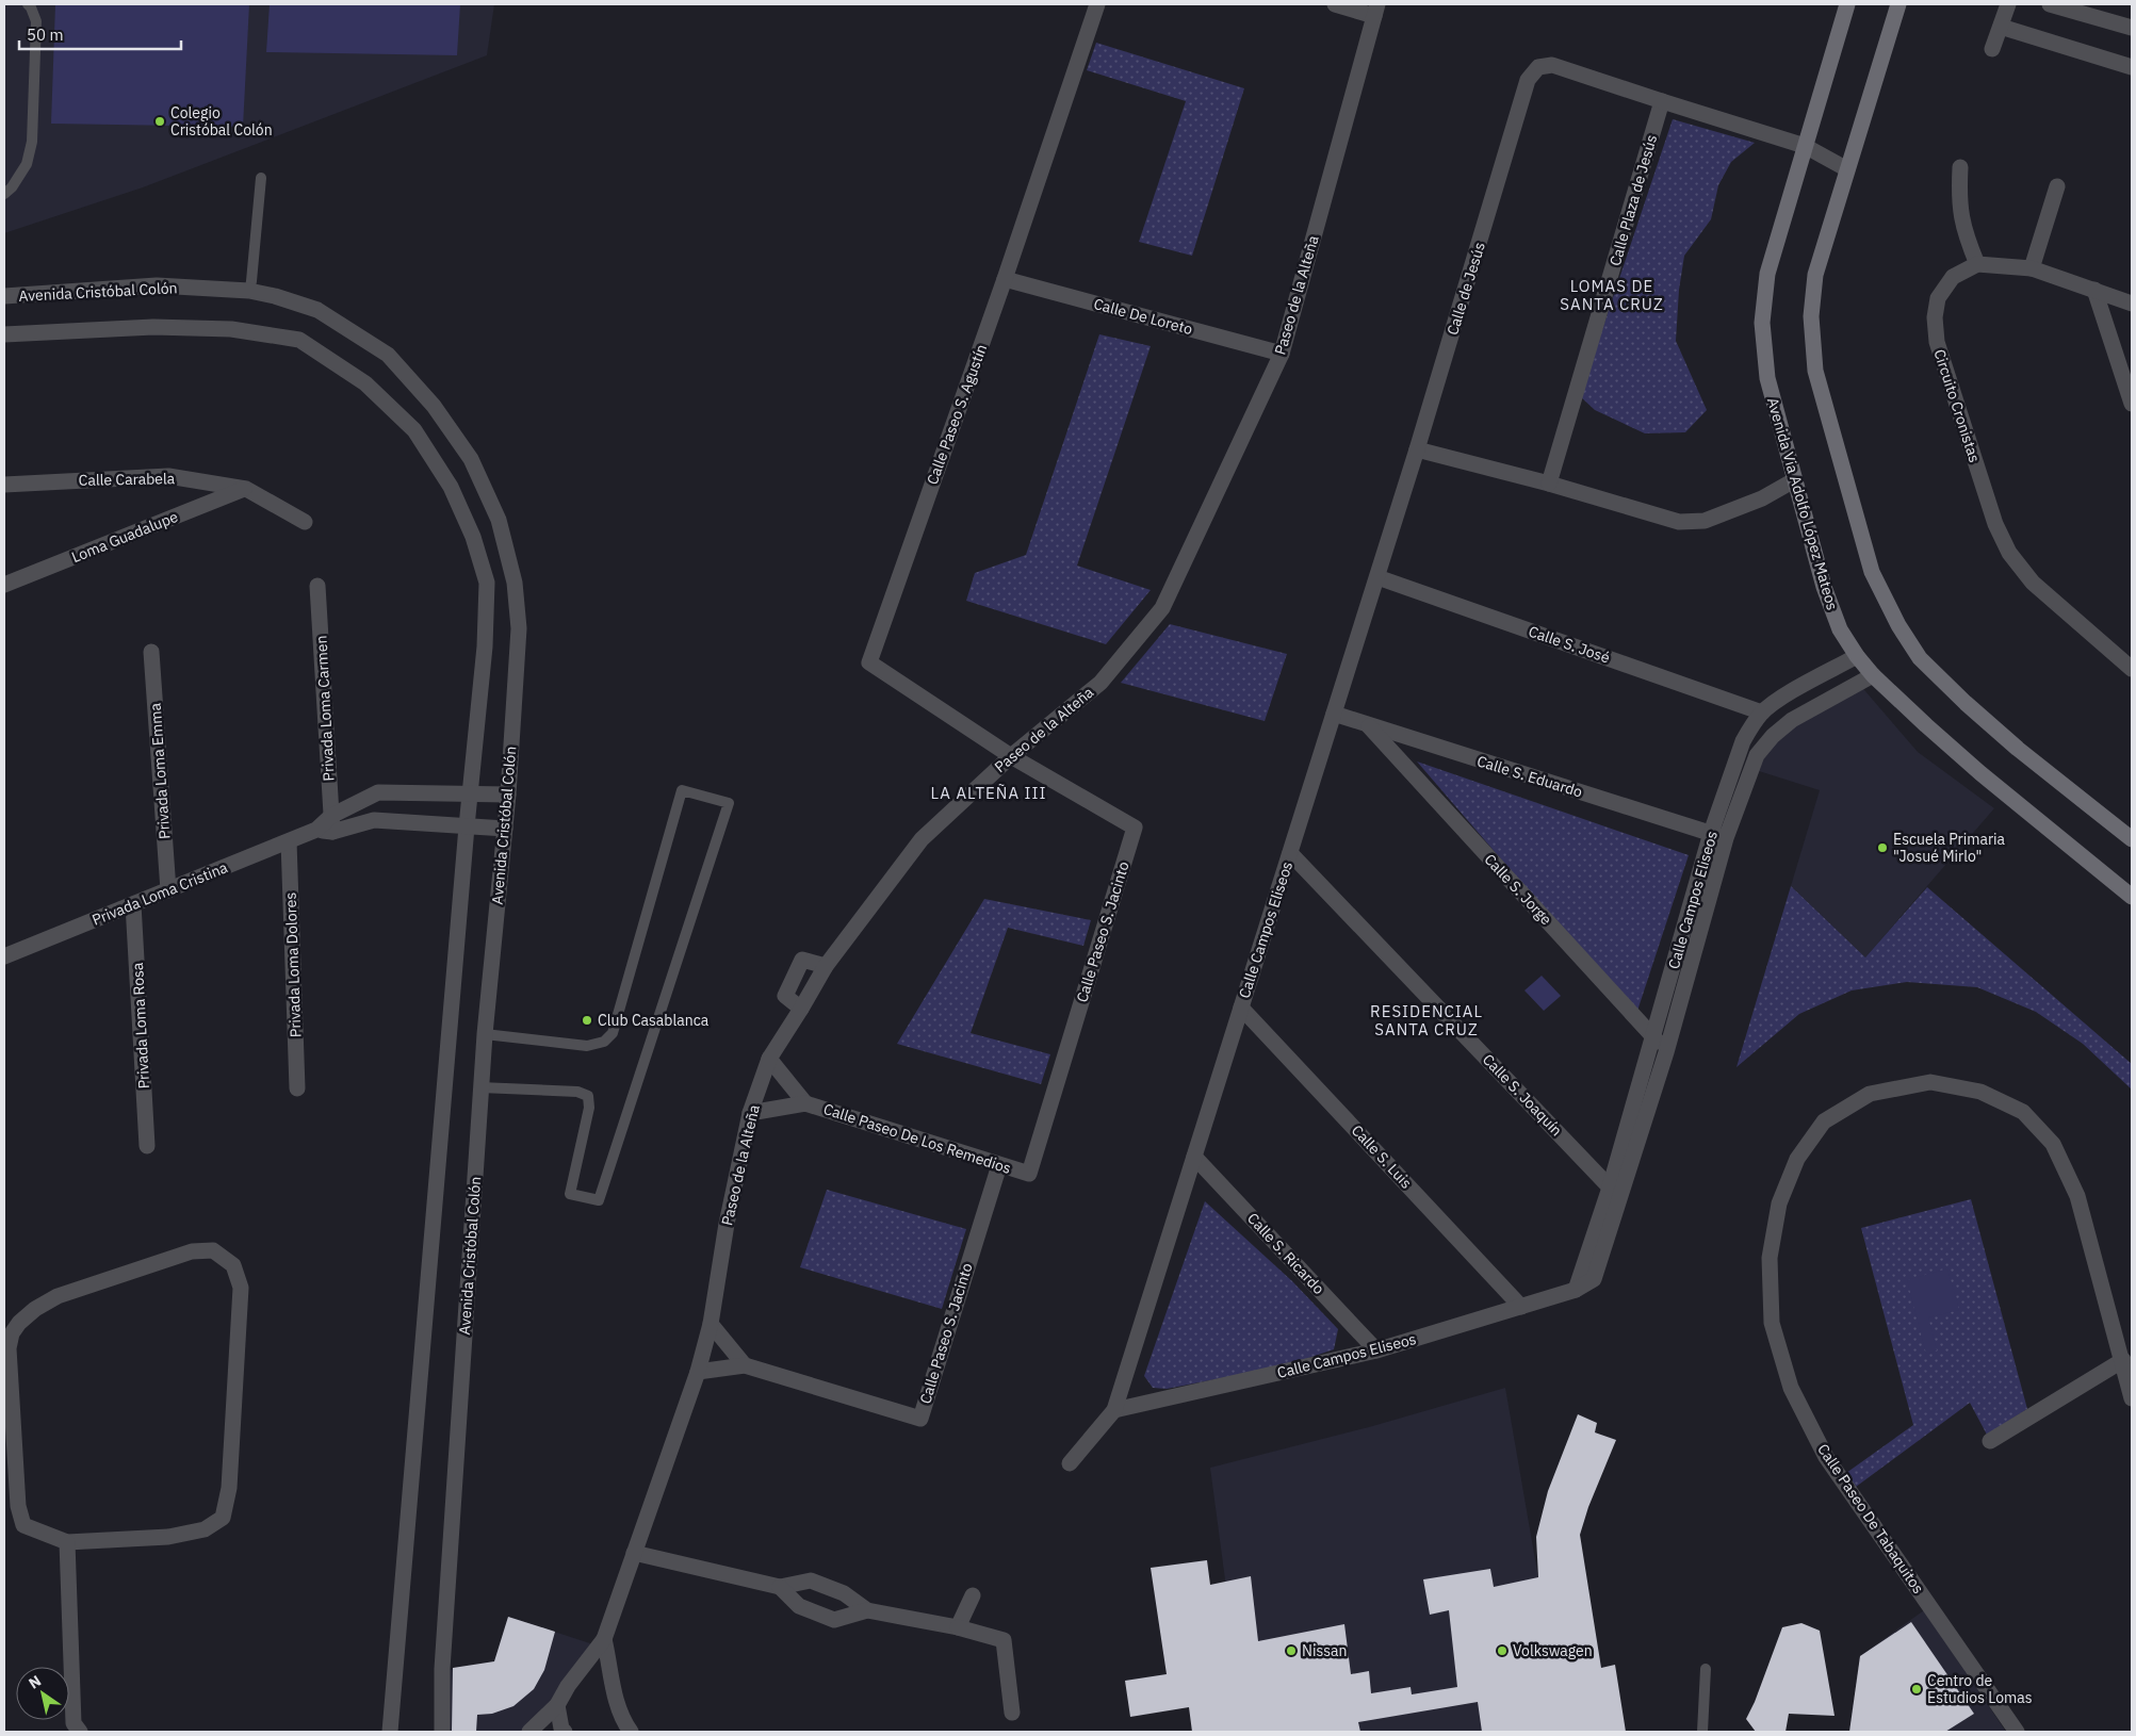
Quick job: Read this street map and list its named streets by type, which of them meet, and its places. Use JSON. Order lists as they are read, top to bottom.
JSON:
{
  "streets": {
    "main road": ["Avenida Via Adolfo López Mateos"],
    "street": [
      "Calle Plaza de Jesús",
      "Calle de Jesús",
      "Avenida Cristóbal Colón",
      "Paseo de la Alteña",
      "Calle De Loreto",
      "Circuito Cronistas",
      "Calle Paseo S. Agustín",
      "Calle Carabela",
      "Loma Guadalupe",
      "Calle S. José",
      "Privada Loma Carmen",
      "Privada Loma Emma",
      "Calle S. Eduardo",
      "Calle S. Jorge",
      "Privada Loma Cristina",
      "Calle Campos Eliseos",
      "Calle Paseo S. Jacinto",
      "Privada Loma Dolores",
      "Privada Loma Rosa",
      "Calle S. Joaquín",
      "Calle Paseo De Los Remedios",
      "Calle S. Luis",
      "Calle S. Ricardo",
      "Calle Paseo De Tabaquitos"
    ]
  },
  "crossings": [
    ["Calle Plaza de Jesús", "Calle de Jesús"],
    ["Calle de Jesús", "Avenida Via Adolfo López Mateos"],
    ["Calle de Jesús", "Calle Campos Eliseos"],
    ["Avenida Cristóbal Colón", "Privada Loma Cristina"],
    ["Paseo de la Alteña", "Calle De Loreto"],
    ["Paseo de la Alteña", "Calle Paseo S. Agustín"],
    ["Paseo de la Alteña", "Calle Paseo S. Jacinto"],
    ["Paseo de la Alteña", "Calle Paseo De Los Remedios"],
    ["Calle De Loreto", "Calle Paseo S. Agustín"],
    ["Calle Paseo S. Agustín", "Calle Paseo S. Jacinto"],
    ["Calle Carabela", "Loma Guadalupe"],
    ["Avenida Via Adolfo López Mateos", "Calle Campos Eliseos"],
    ["Calle S. José", "Calle Campos Eliseos"],
    ["Privada Loma Carmen", "Privada Loma Cristina"],
    ["Privada Loma Emma", "Privada Loma Cristina"],
    ["Calle S. Eduardo", "Calle S. Jorge"],
    ["Calle S. Eduardo", "Calle Campos Eliseos"],
    ["Calle S. Jorge", "Calle Campos Eliseos"],
    ["Privada Loma Cristina", "Privada Loma Dolores"],
    ["Privada Loma Cristina", "Privada Loma Rosa"],
    ["Calle Campos Eliseos", "Calle S. Joaquín"],
    ["Calle Campos Eliseos", "Calle S. Luis"],
    ["Calle Campos Eliseos", "Calle S. Ricardo"],
    ["Calle Paseo S. Jacinto", "Calle Paseo De Los Remedios"]
  ],
  "districts": ["LOMAS DE SANTA CRUZ", "LA ALTEÑA III", "RESIDENCIAL SANTA CRUZ"],
  "places": [
    "Colegio Cristóbal Colón",
    "Escuela Primaria \"Josué Mirlo\"",
    "Club Casablanca",
    "Nissan",
    "Volkswagen",
    "Centro de Estudios Lomas"
  ],
  "scale_bar": "50 m",
  "north": "top left"
}
